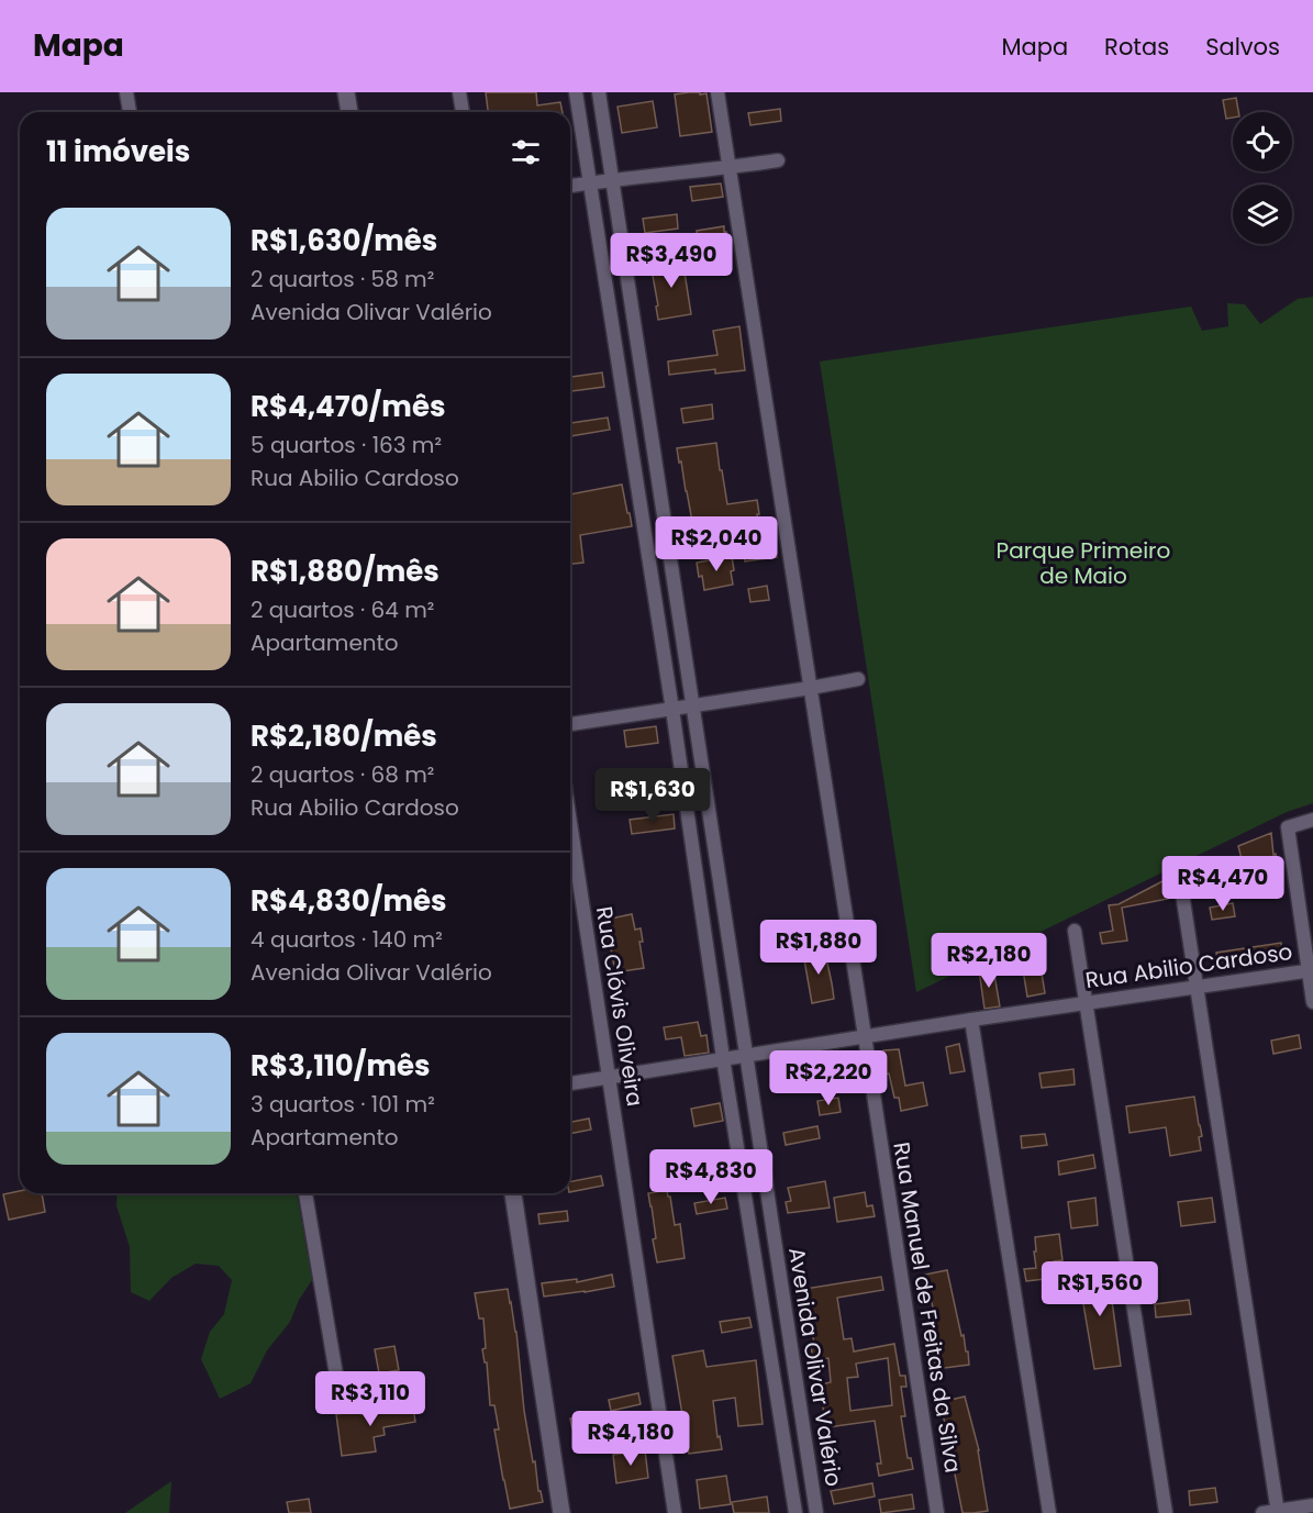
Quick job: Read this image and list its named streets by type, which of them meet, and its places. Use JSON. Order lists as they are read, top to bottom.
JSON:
{
  "streets": {
    "street": [
      "Rua Abilio Cardoso",
      "Rua Clóvis Oliveira",
      "Rua Manuel de Freitas da Silva",
      "Avenida Olivar Valério"
    ]
  },
  "crossings": [
    ["Rua Abilio Cardoso", "Rua Clóvis Oliveira"],
    ["Rua Abilio Cardoso", "Rua Manuel de Freitas da Silva"],
    ["Rua Abilio Cardoso", "Avenida Olivar Valério"]
  ],
  "parks": ["Parque Primeiro de Maio"],
  "page": {
    "header": "Mapa",
    "nav": ["Mapa", "Rotas", "Salvos"],
    "heading": "11 imóveis",
    "list": [
      {
        "name": "R$1,630/mês",
        "note": "2 quartos · 58 m² · Avenida Olivar Valério"
      },
      {
        "name": "R$4,470/mês",
        "note": "5 quartos · 163 m² · Rua Abilio Cardoso"
      },
      {
        "name": "R$1,880/mês",
        "note": "2 quartos · 64 m² · Apartamento"
      },
      {
        "name": "R$2,180/mês",
        "note": "2 quartos · 68 m² · Rua Abilio Cardoso"
      },
      {
        "name": "R$4,830/mês",
        "note": "4 quartos · 140 m² · Avenida Olivar Valério"
      },
      {
        "name": "R$3,110/mês",
        "note": "3 quartos · 101 m² · Apartamento"
      }
    ],
    "price": [
      "R$3,490",
      "R$2,040",
      "R$1,630",
      "R$4,470",
      "R$1,880",
      "R$2,180",
      "R$2,220",
      "R$4,830",
      "R$1,560",
      "R$3,110",
      "R$4,180"
    ]
  }
}
